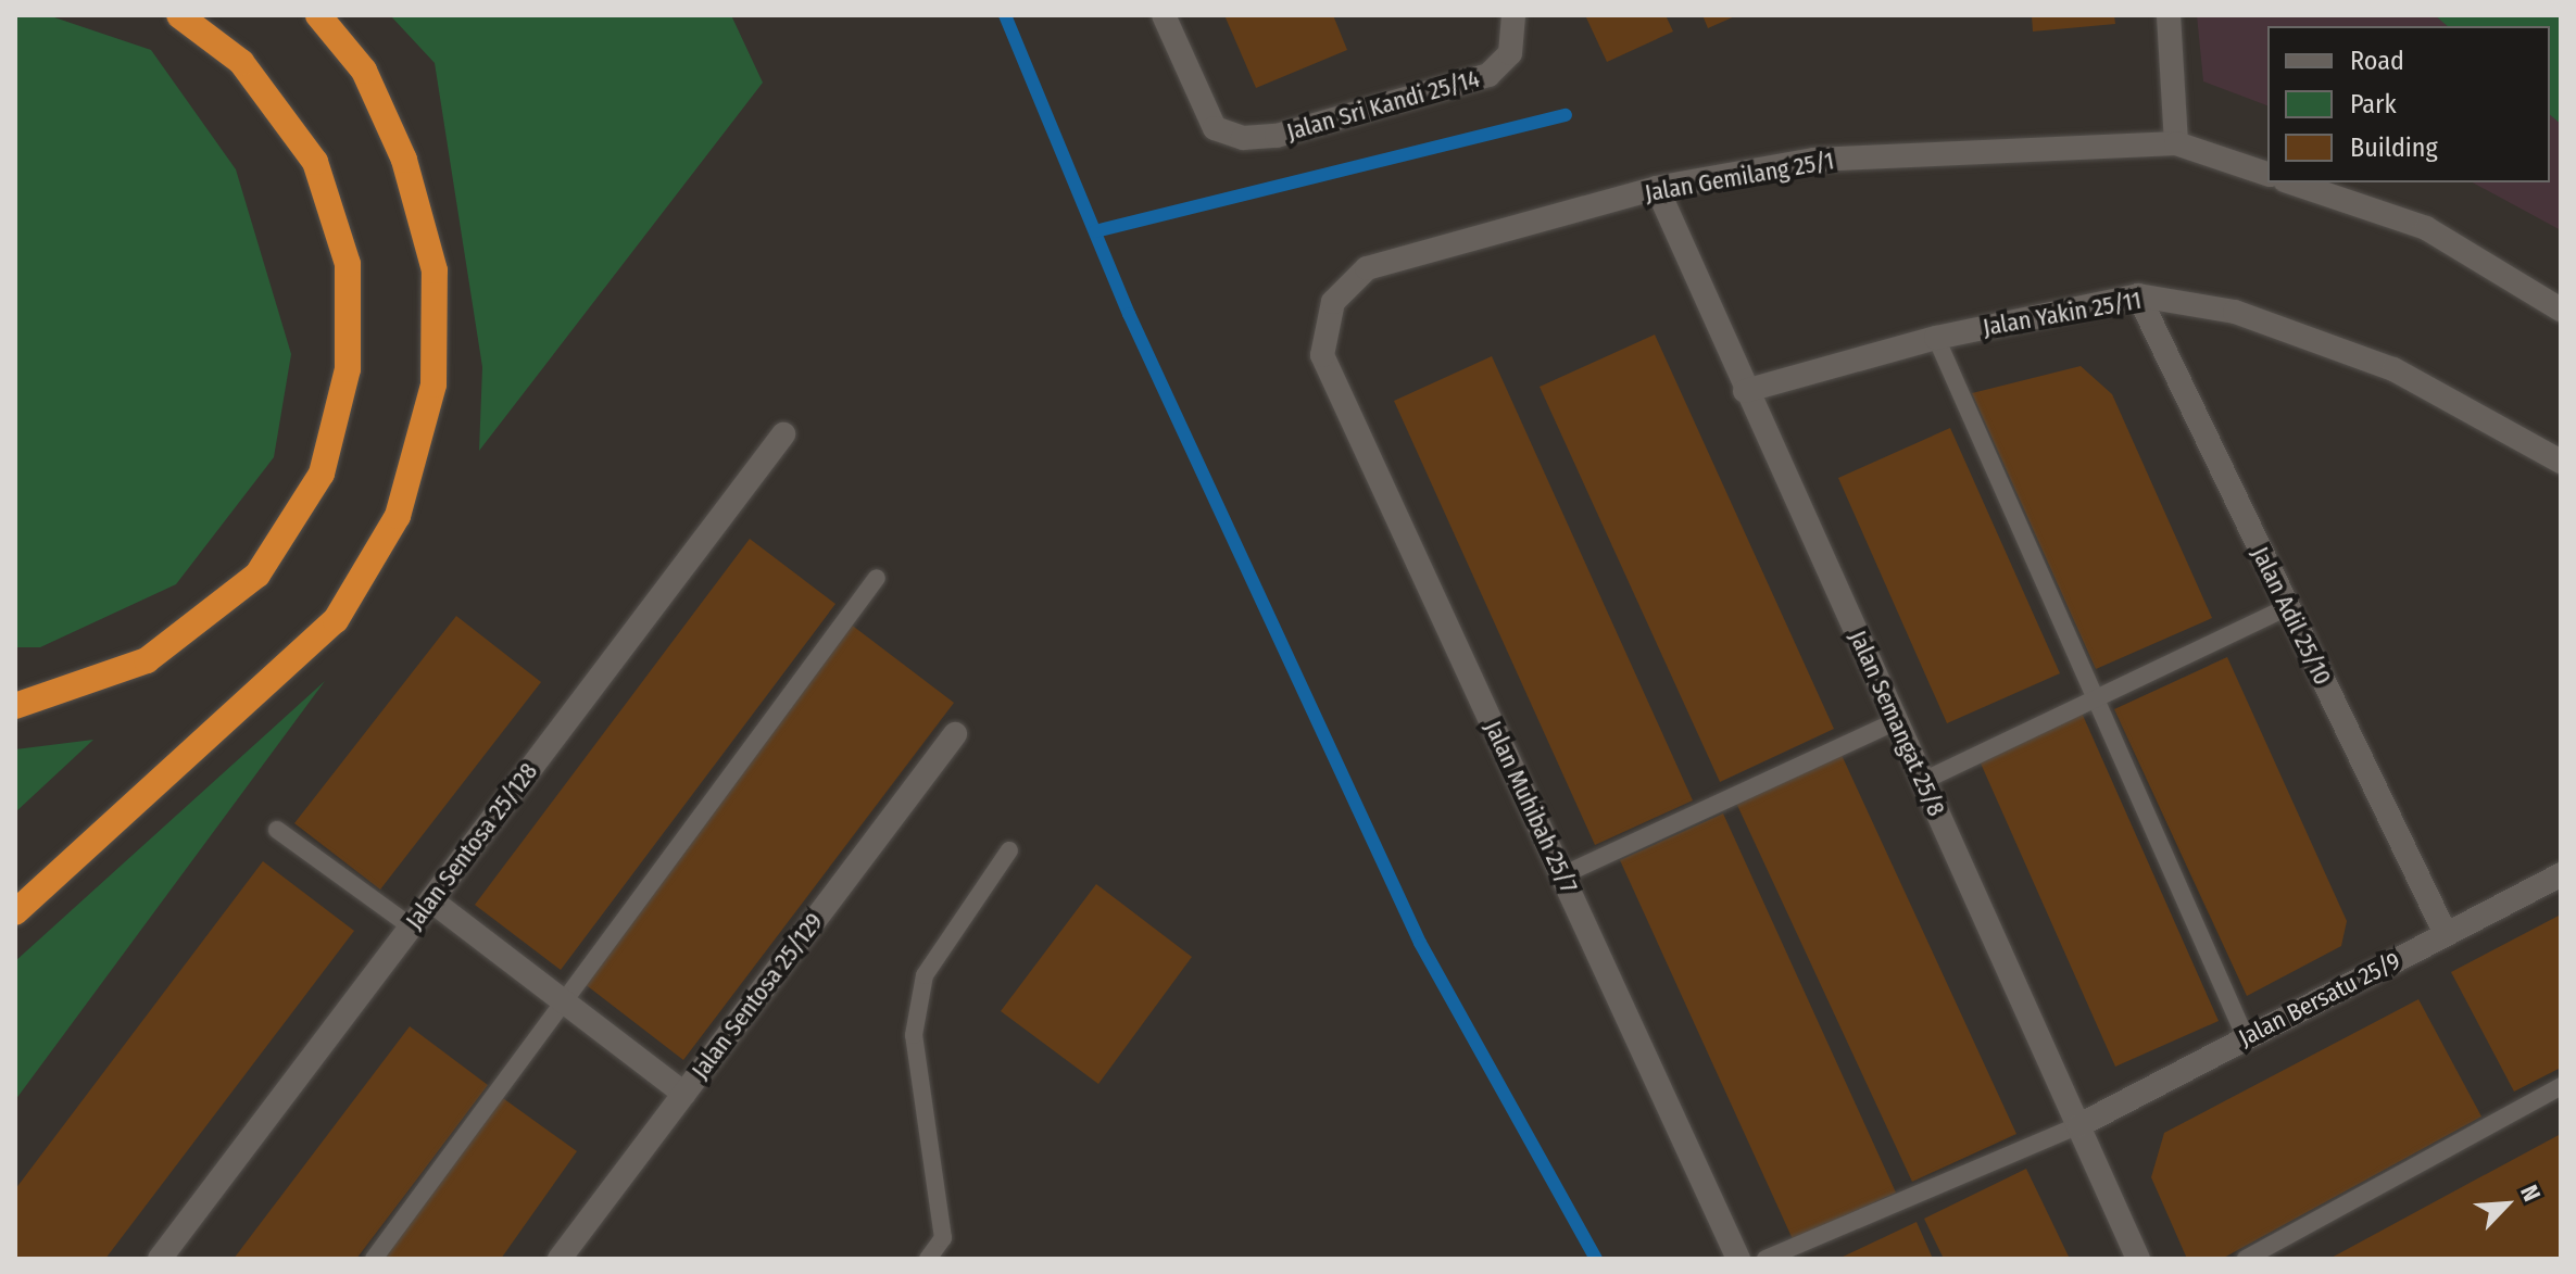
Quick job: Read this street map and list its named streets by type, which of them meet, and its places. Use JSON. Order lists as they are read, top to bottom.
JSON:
{
  "streets": {
    "street": [
      "Jalan Sri Kandi 25/14",
      "Jalan Gemilang 25/1",
      "Jalan Yakin 25/11",
      "Jalan Adil 25/10",
      "Jalan Semangat 25/8",
      "Jalan Muhibah 25/7",
      "Jalan Sentosa 25/128",
      "Jalan Sentosa 25/129",
      "Jalan Bersatu 25/9"
    ]
  },
  "crossings": [
    ["Jalan Gemilang 25/1", "Jalan Semangat 25/8"],
    ["Jalan Gemilang 25/1", "Jalan Muhibah 25/7"],
    ["Jalan Yakin 25/11", "Jalan Adil 25/10"],
    ["Jalan Yakin 25/11", "Jalan Semangat 25/8"],
    ["Jalan Adil 25/10", "Jalan Bersatu 25/9"],
    ["Jalan Semangat 25/8", "Jalan Bersatu 25/9"]
  ],
  "legend": ["Road", "Park", "Building"],
  "north": "top right"
}
